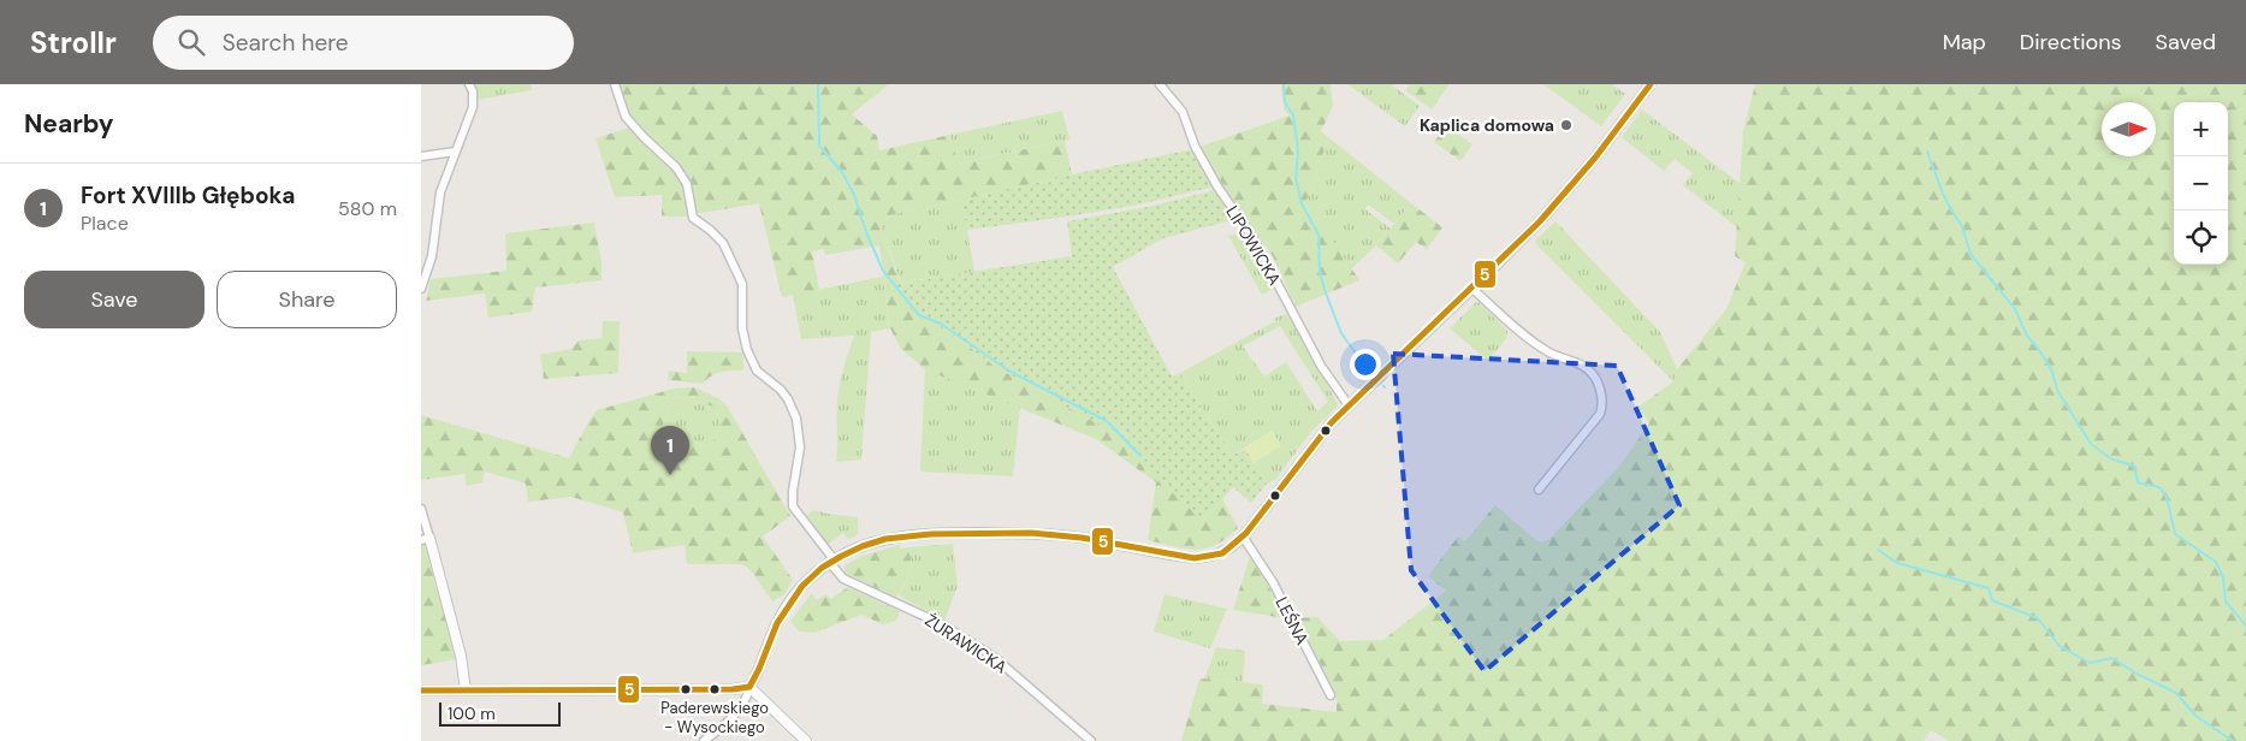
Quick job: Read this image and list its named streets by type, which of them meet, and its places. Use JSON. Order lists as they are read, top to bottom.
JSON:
{
  "streets": {
    "street": ["LIPOWICKA", "LEŚNA", "ŻURAWICKA"]
  },
  "places": ["Kaplica domowa", "Paderewskiego - Wysockiego"],
  "lines": ["transit line 5"],
  "scale_bar": "100 m",
  "north": "right",
  "page": {
    "header": "Strollr",
    "search": "Search here",
    "nav": ["Map", "Directions", "Saved"],
    "heading": "Nearby",
    "map_buttons": ["+", "−"],
    "list": [
      {
        "mark": "1",
        "name": "Fort XVIIIb Głęboka",
        "note": "Place",
        "value": "580 m"
      }
    ],
    "buttons": ["Save", "Share"],
    "pins": "1",
    "scale": "100 m"
  }
}
